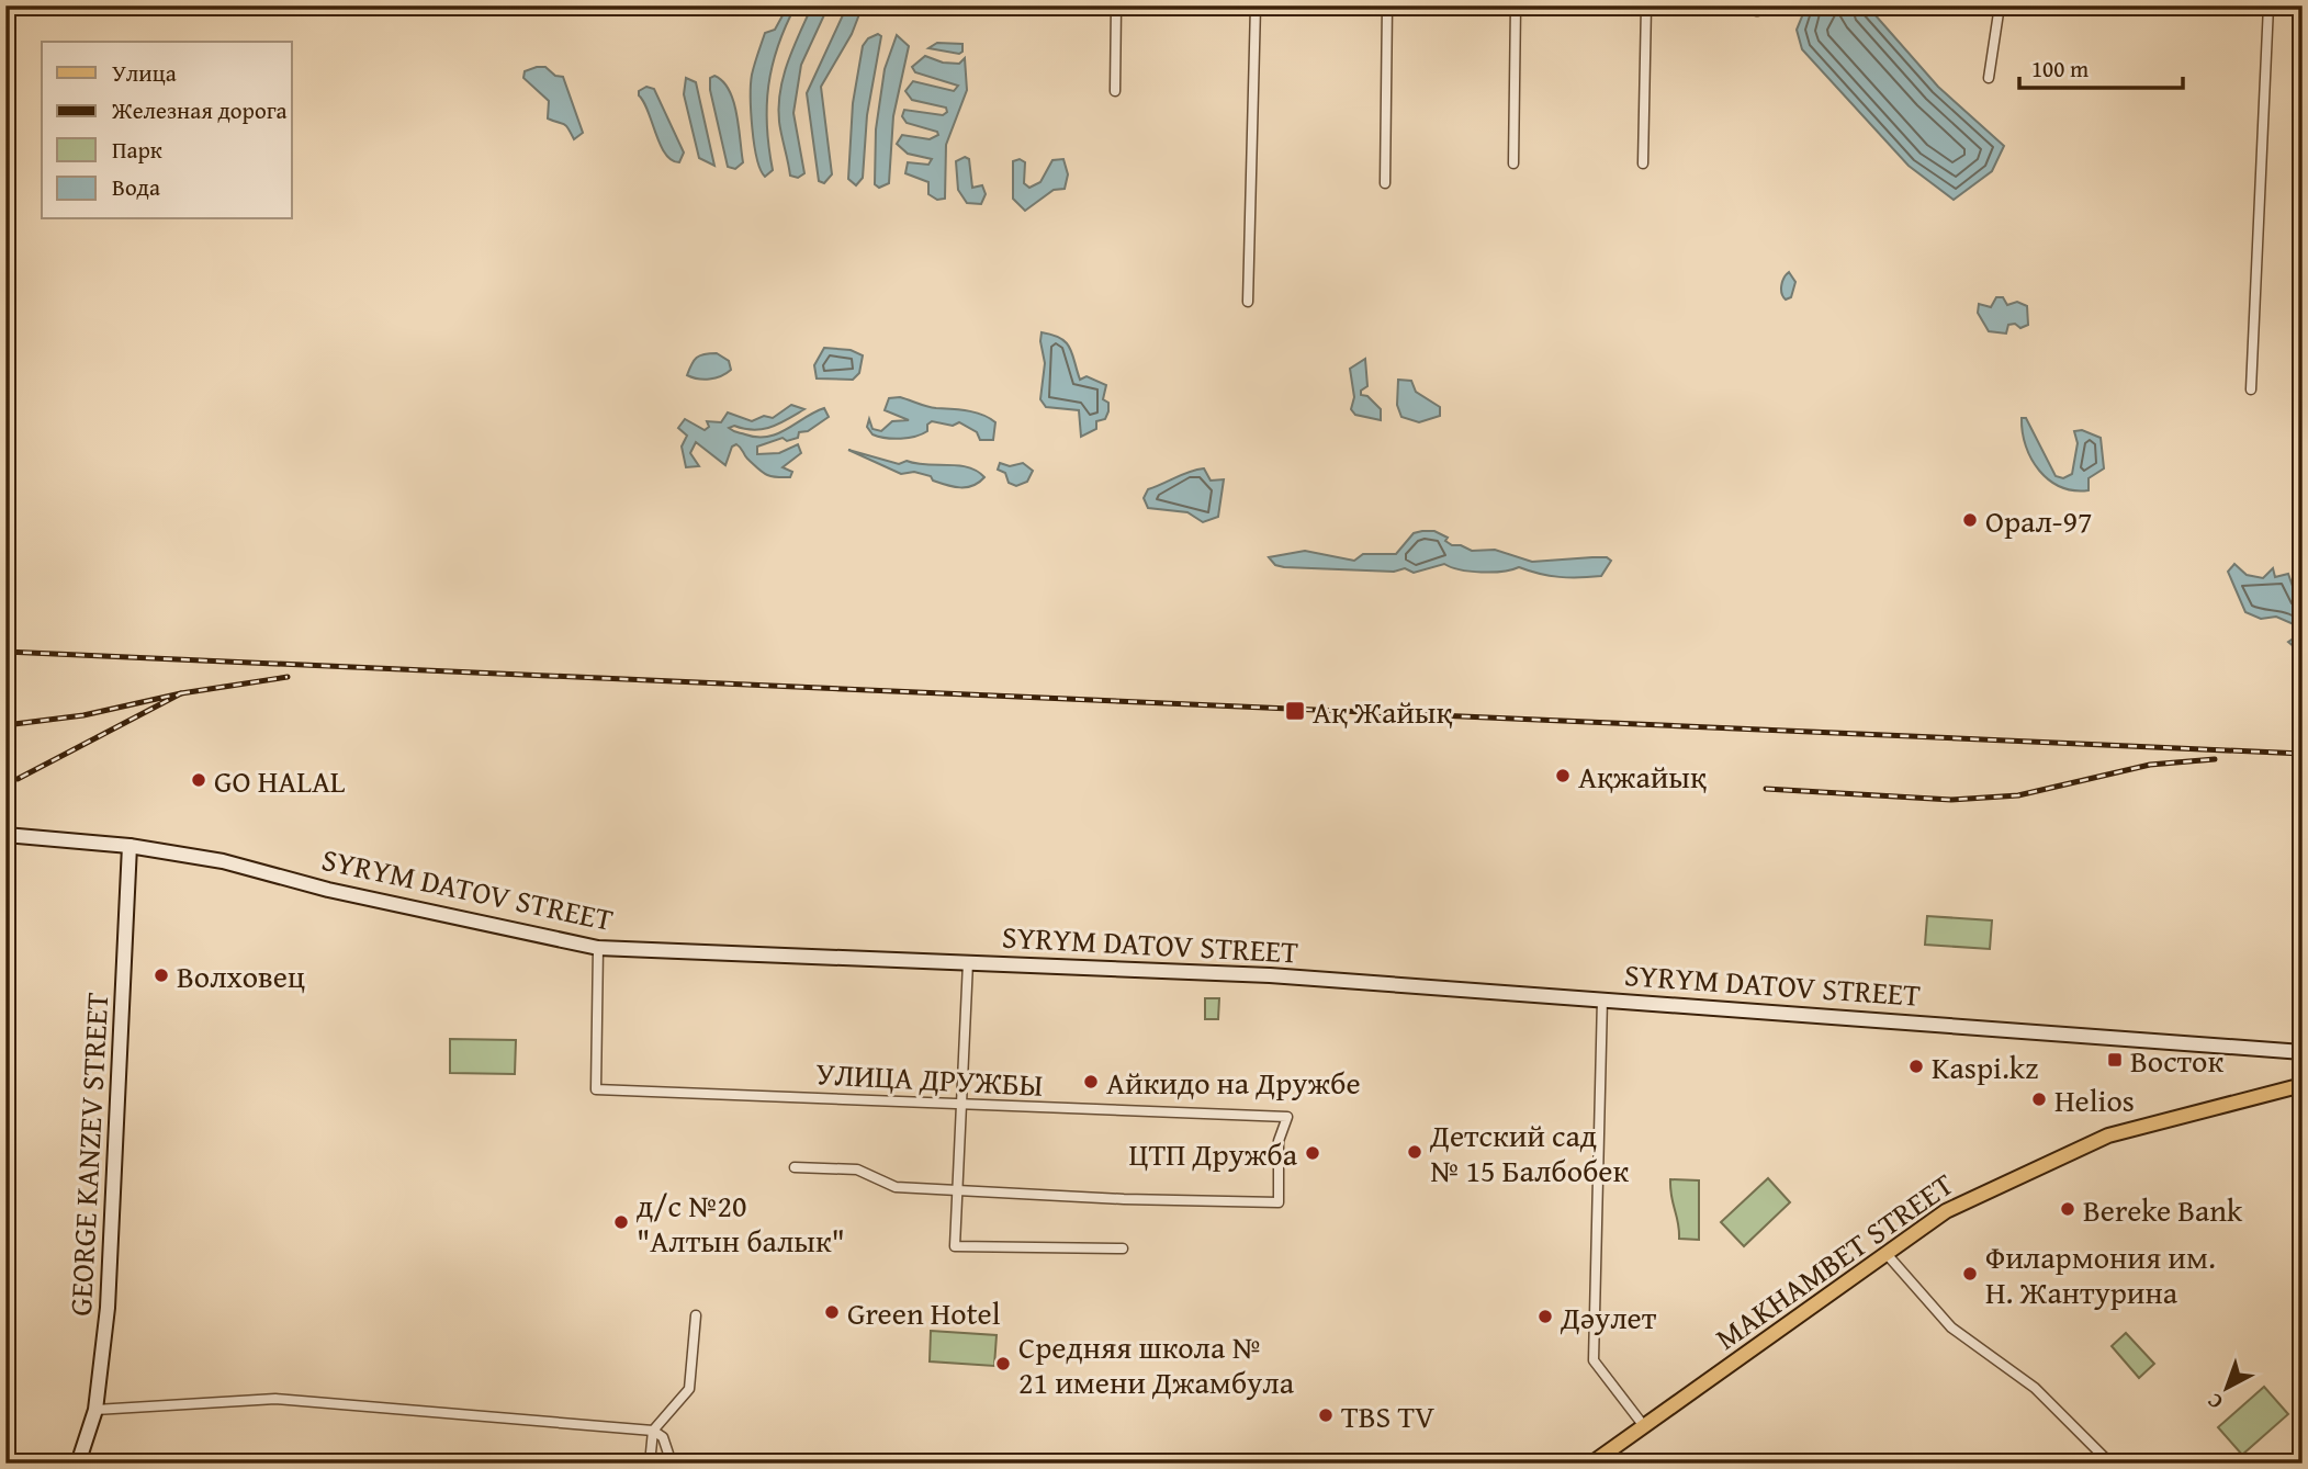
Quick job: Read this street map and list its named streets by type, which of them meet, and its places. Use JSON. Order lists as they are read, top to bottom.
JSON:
{
  "streets": {
    "main road": ["SYRYM DATOV STREET", "GEORGE KANZEV STREET", "MAKHAMBET STREET"],
    "street": ["УЛИЦА ДРУЖБЫ"]
  },
  "crossings": [
    ["SYRYM DATOV STREET", "УЛИЦА ДРУЖБЫ"],
    ["SYRYM DATOV STREET", "GEORGE KANZEV STREET"]
  ],
  "places": {
    "other": [
      "Орал-97",
      "Ақжайық",
      "GO HALAL",
      "Волховец",
      "Kaspi.kz",
      "Айкидо на Дружбе",
      "Helios",
      "Детский сад № 15 Балбобек",
      "ЦТП Дружба",
      "Bereke Bank",
      "д/с №20 \"Алтын балык\"",
      "Филармония им. Н. Жантурина",
      "Green Hotel",
      "Дәулет",
      "Средняя школа № 21 имени Джамбула",
      "TBS TV"
    ],
    "transit": ["Ақ Жайық", "Восток"]
  },
  "legend": [
    "Улица",
    "Железная дорога",
    "Парк",
    "Вода"
  ],
  "scale_bar": "100 m",
  "north": "bottom left"
}
